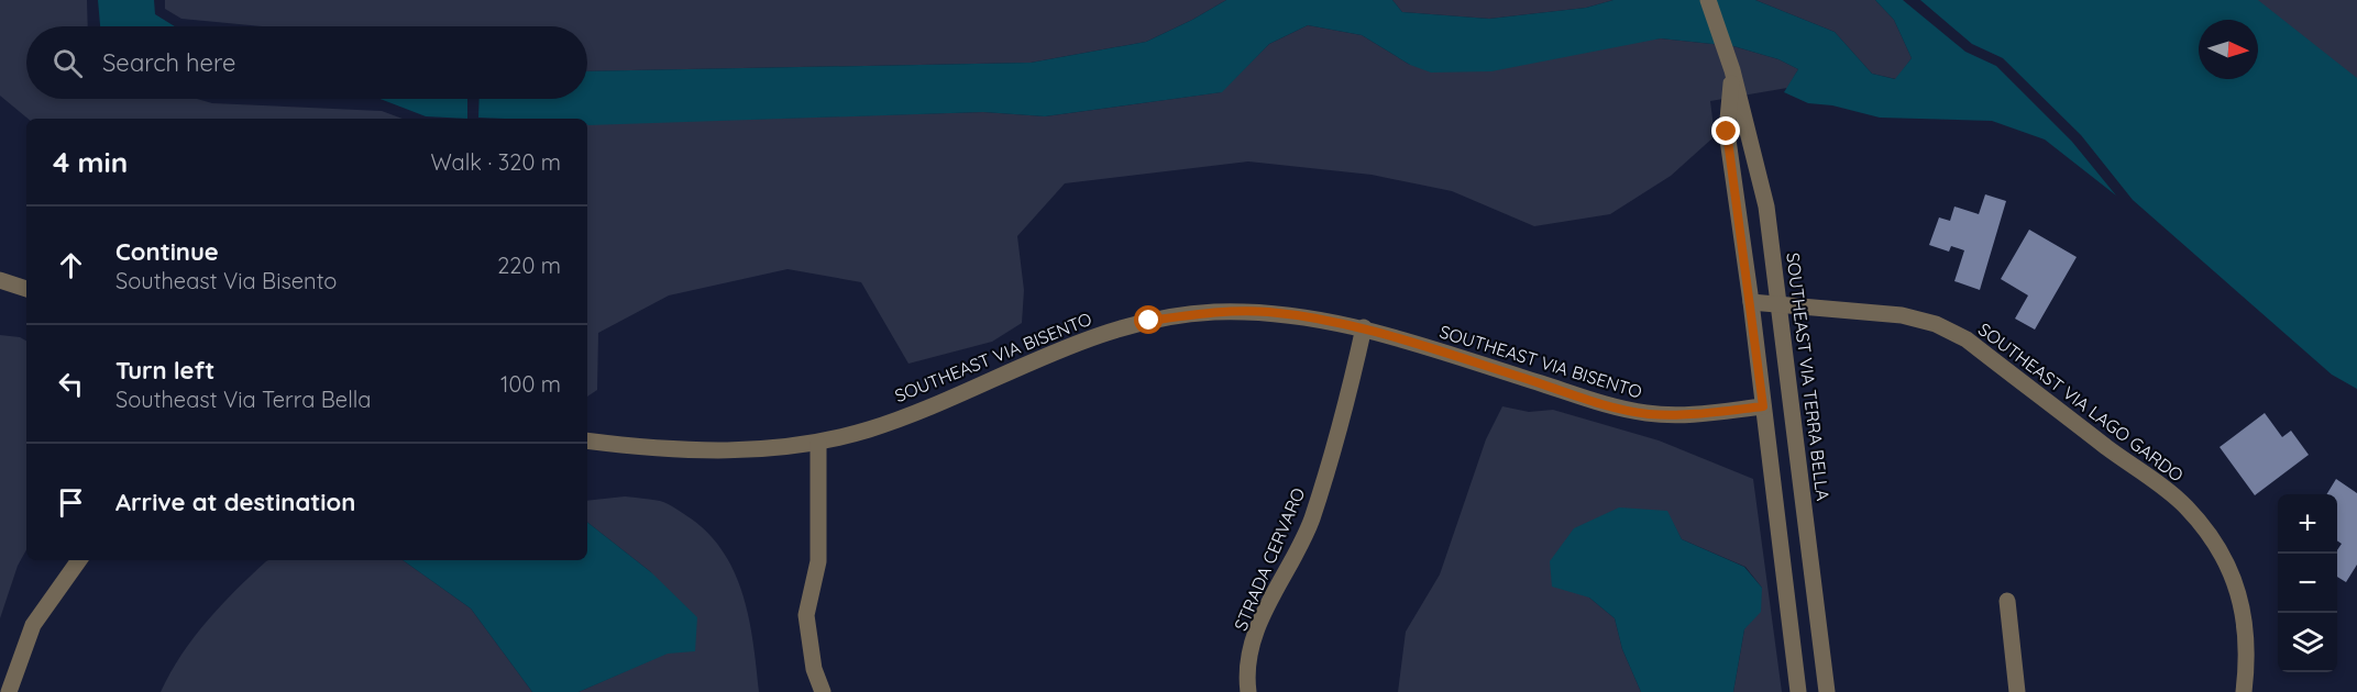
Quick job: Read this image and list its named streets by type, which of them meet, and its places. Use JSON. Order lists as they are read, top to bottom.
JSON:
{
  "streets": {
    "street": [
      "SOUTHEAST VIA BISENTO",
      "SOUTHEAST VIA TERRA BELLA",
      "SOUTHEAST VIA LAGO GARDO",
      "STRADA CERVARO"
    ]
  },
  "crossings": [
    ["SOUTHEAST VIA BISENTO", "SOUTHEAST VIA TERRA BELLA"],
    ["SOUTHEAST VIA BISENTO", "STRADA CERVARO"],
    ["SOUTHEAST VIA TERRA BELLA", "SOUTHEAST VIA LAGO GARDO"]
  ],
  "north": "right",
  "page": {
    "search": "Search here",
    "heading": ["4 min", "Walk · 320 m"],
    "list": [
      ["Continue", "Southeast Via Bisento", "220 m"],
      ["Turn left", "Southeast Via Terra Bella", "100 m"],
      "Arrive at destination"
    ],
    "map_buttons": ["+", "−"]
  }
}
